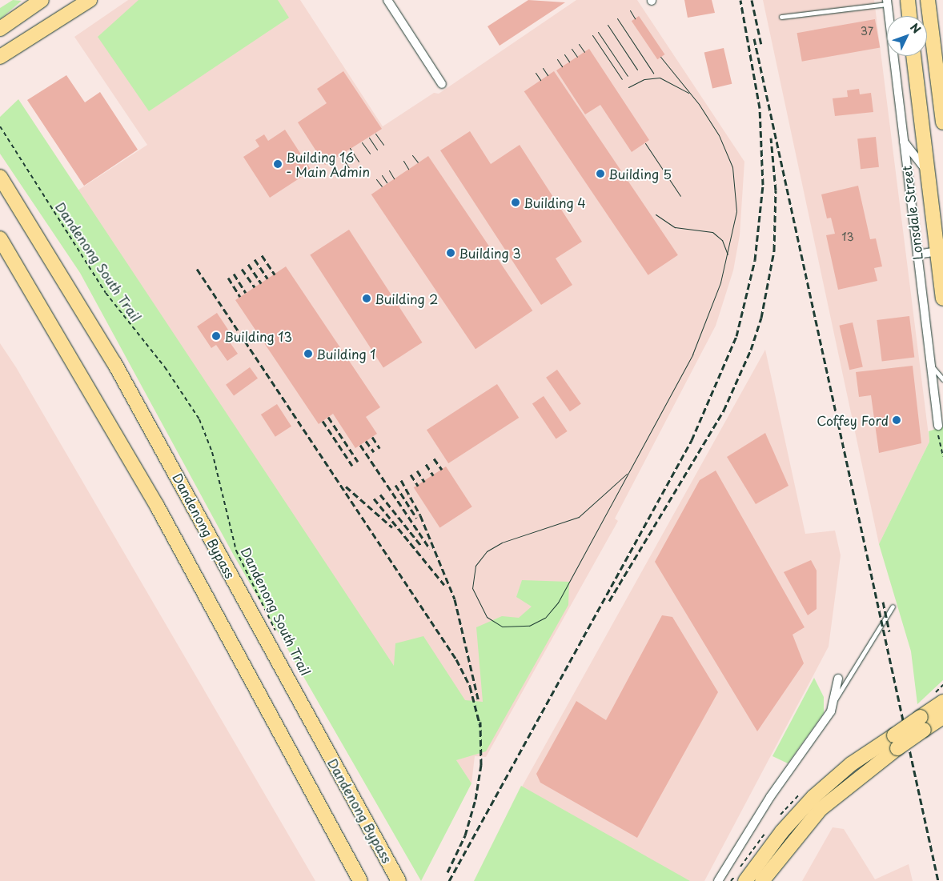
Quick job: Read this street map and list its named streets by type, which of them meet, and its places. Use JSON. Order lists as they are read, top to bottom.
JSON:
{
  "streets": {
    "highway": ["Lonsdale Street", "Dandenong Bypass"],
    "path": ["Dandenong South Trail"]
  },
  "places": [
    "Building 16 - Main Admin",
    "Building 5",
    "Building 4",
    "Building 3",
    "Building 2",
    "Building 13",
    "Building 1",
    "Coffey Ford"
  ],
  "house_numbers": ["37", "13"],
  "north": "top right"
}
